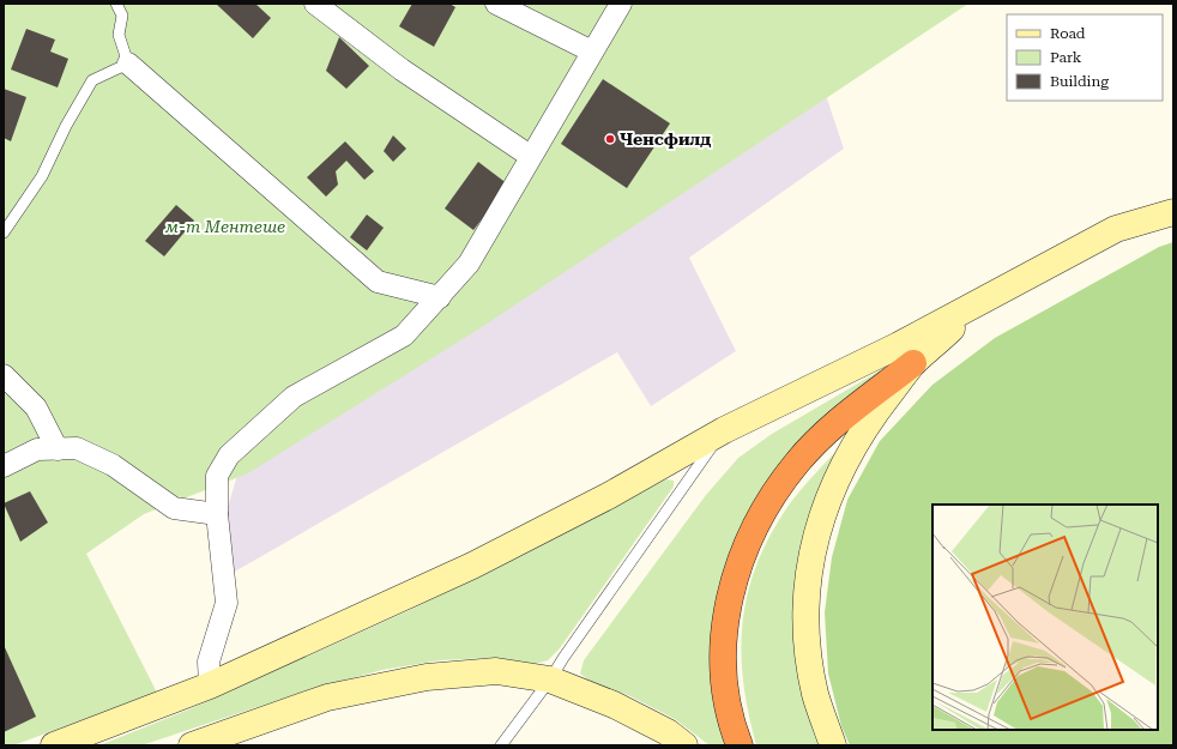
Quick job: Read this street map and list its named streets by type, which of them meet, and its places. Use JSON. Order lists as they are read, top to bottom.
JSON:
{
  "parks": ["м-т Ментeше"],
  "places": ["Ченсфилд"],
  "legend": ["Road", "Park", "Building"]
}
